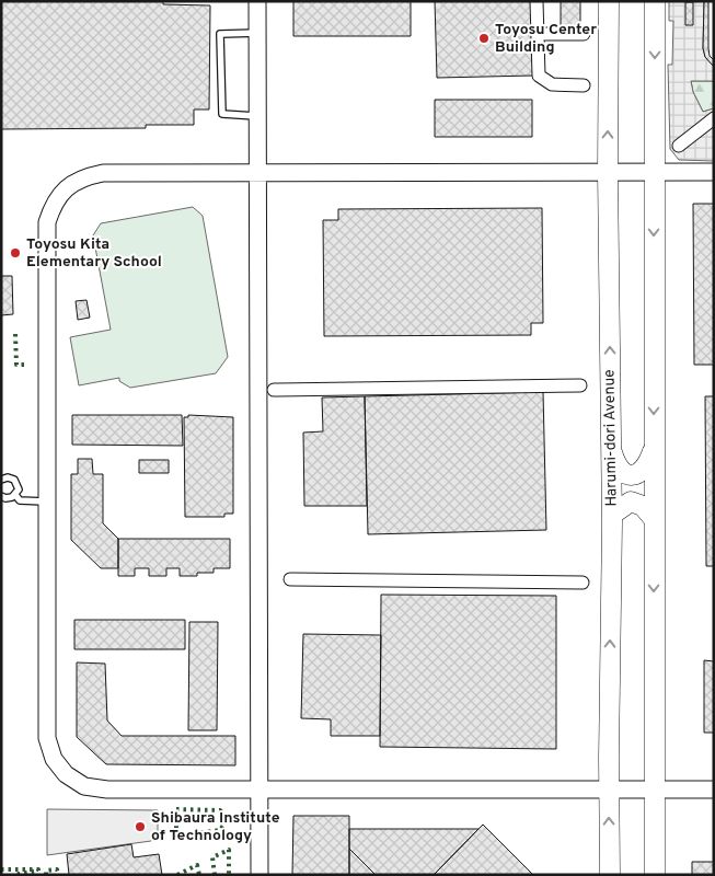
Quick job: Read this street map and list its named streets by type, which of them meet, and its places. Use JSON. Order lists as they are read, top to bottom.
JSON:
{
  "streets": {
    "main road": ["Harumi-dori Avenue"]
  },
  "places": ["Toyosu Center Building", "Toyosu Kita Elementary School", "Shibaura Institute of Technology"]
}
